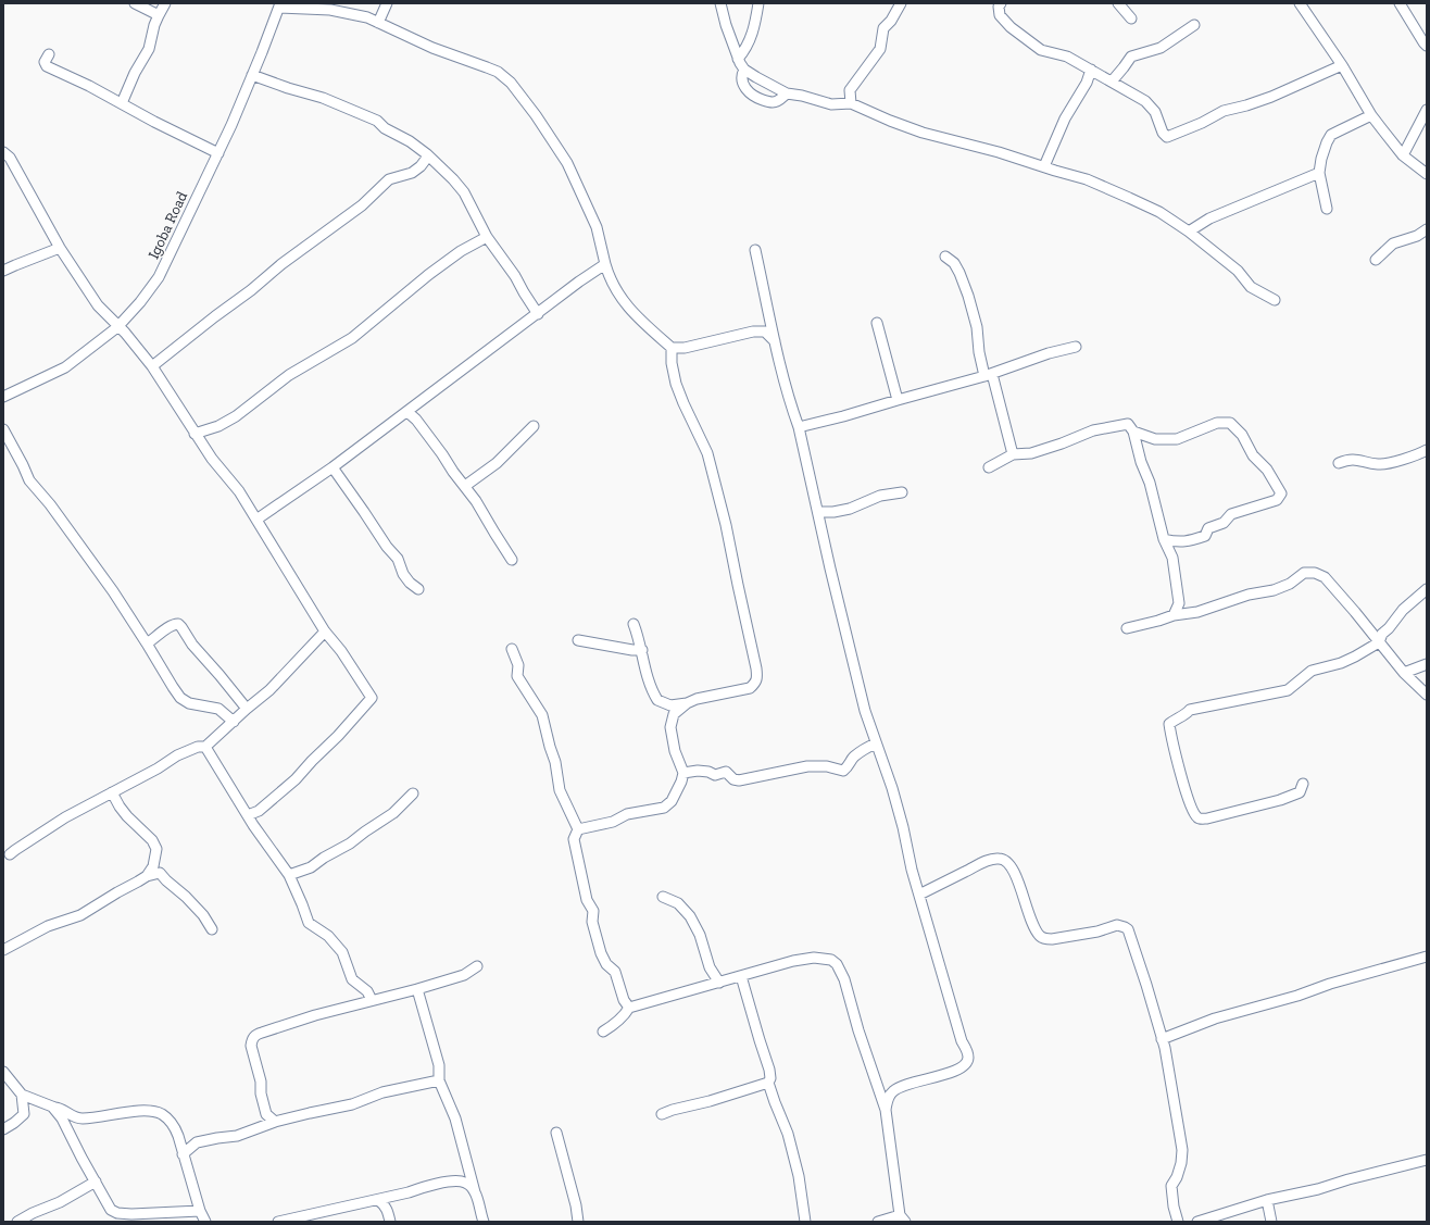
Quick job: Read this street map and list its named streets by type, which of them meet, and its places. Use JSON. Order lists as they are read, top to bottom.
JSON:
{
  "streets": {
    "street": ["Igoba Road"]
  }
}
